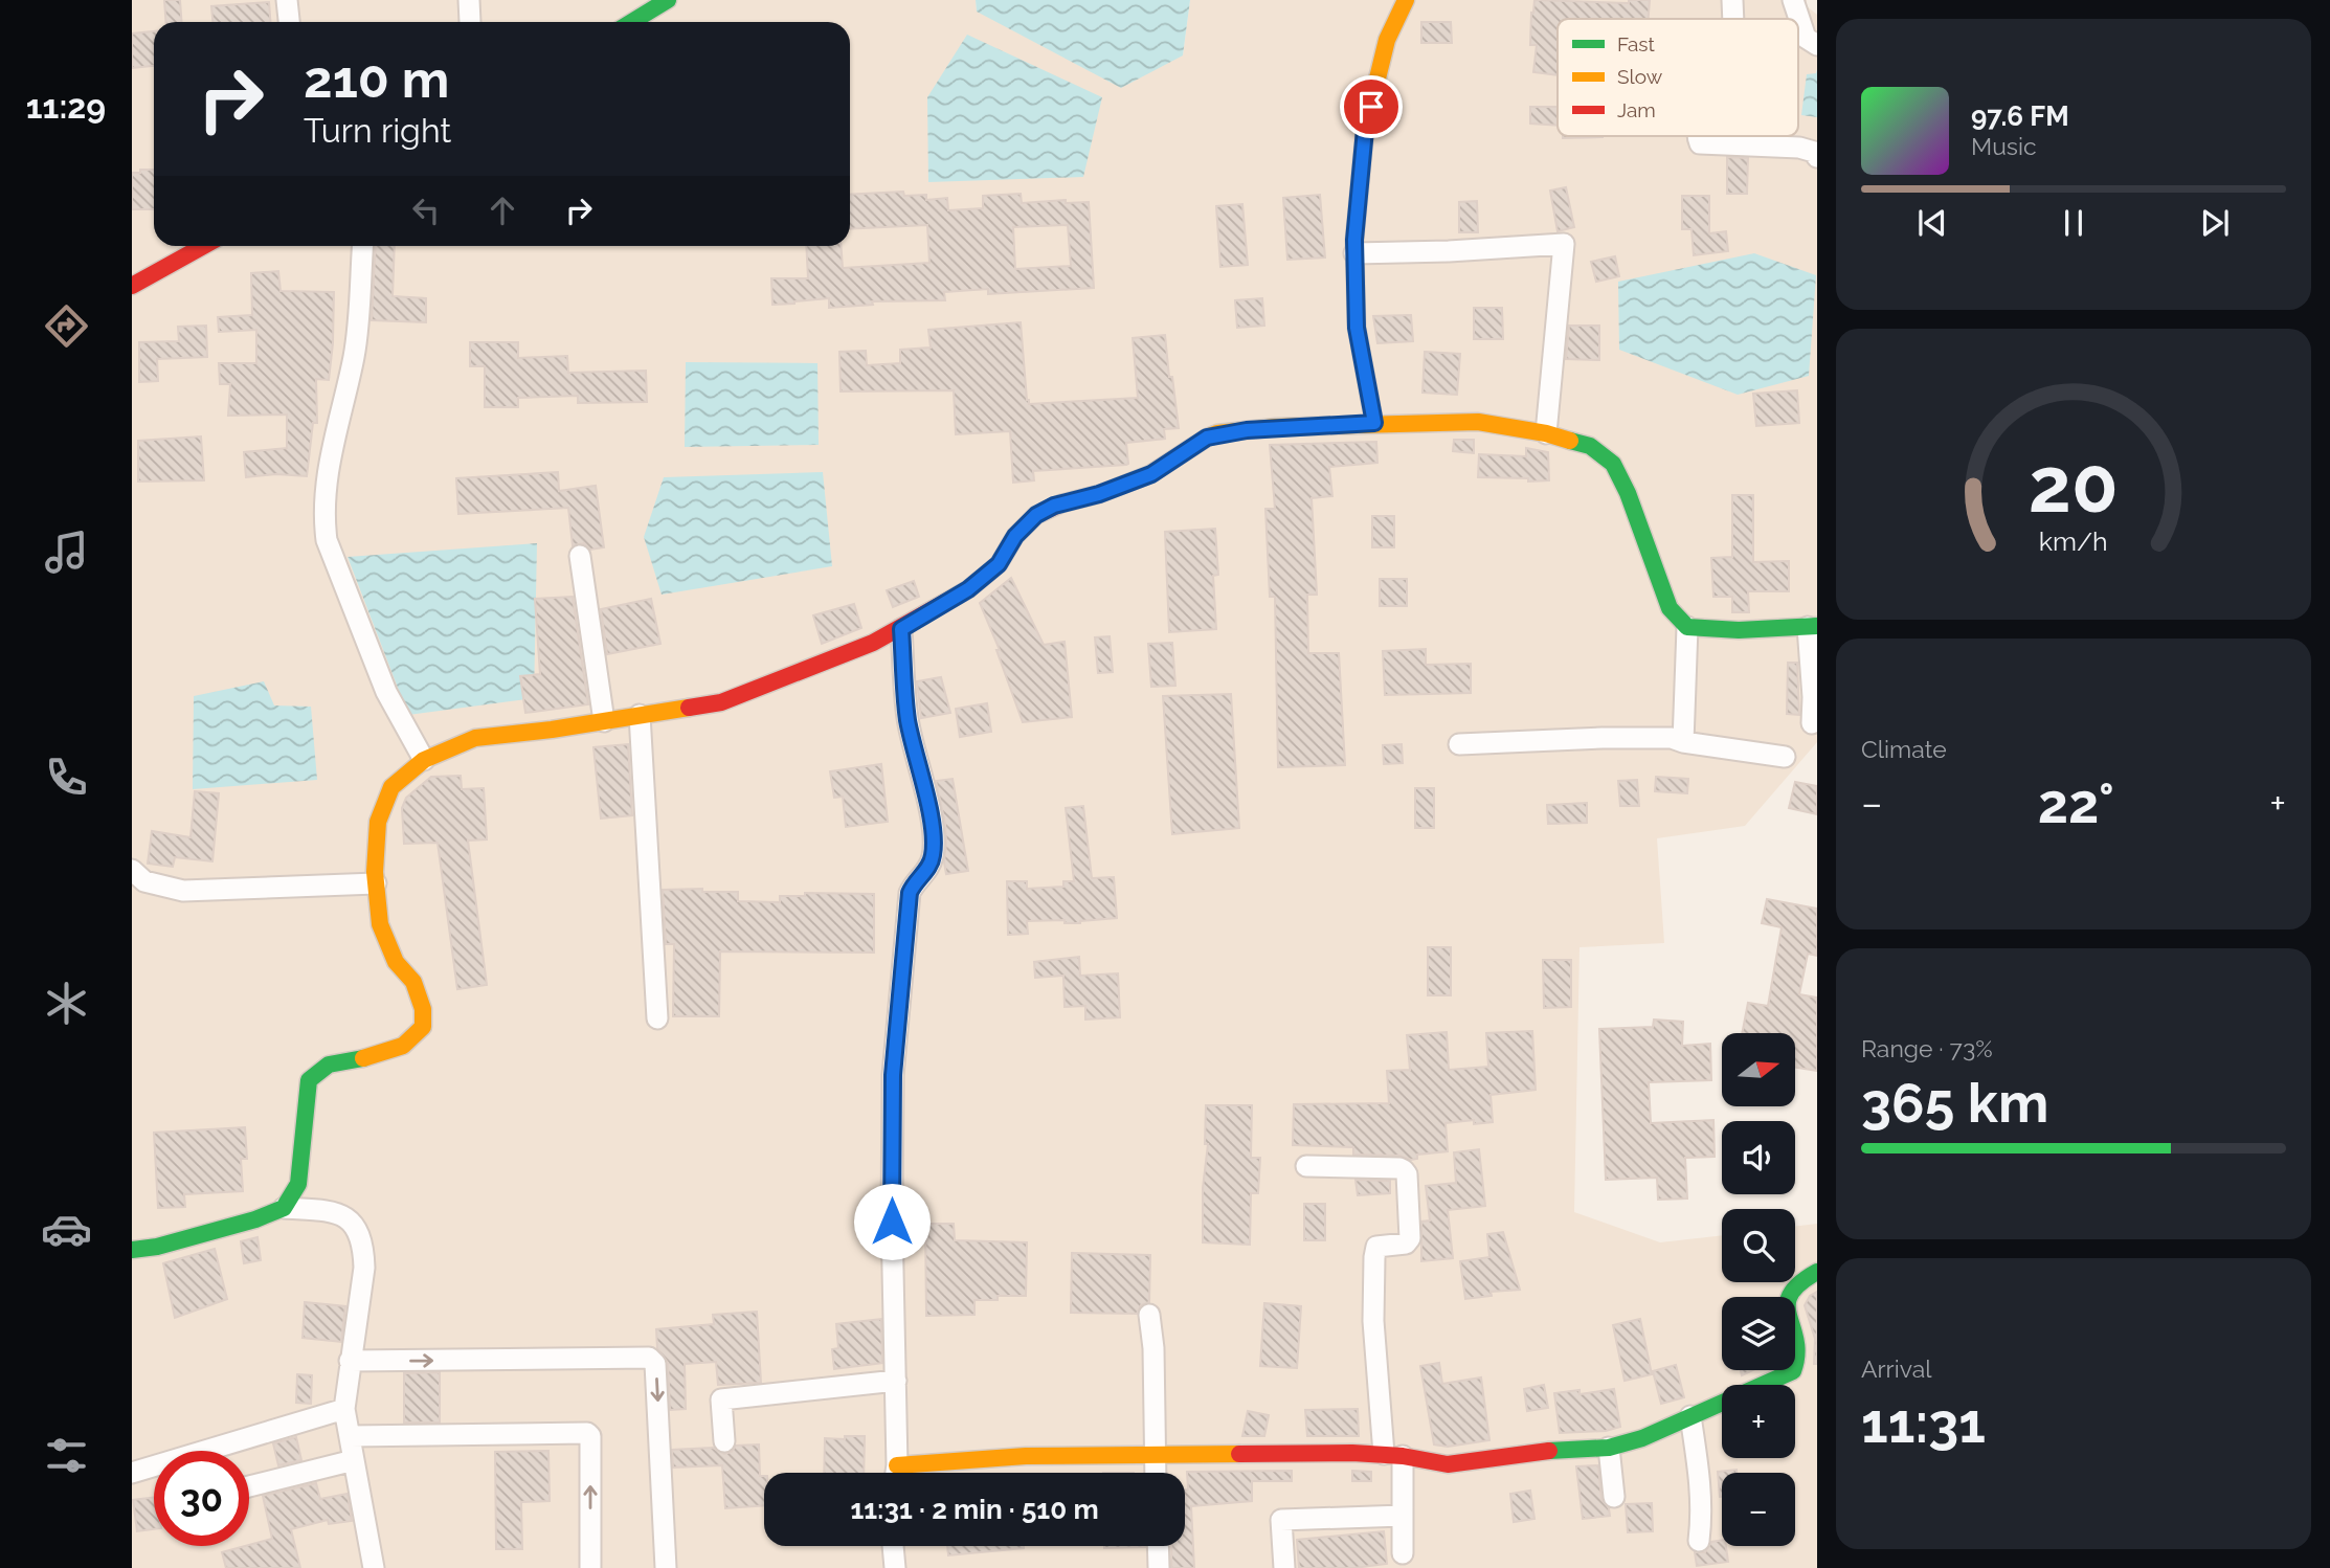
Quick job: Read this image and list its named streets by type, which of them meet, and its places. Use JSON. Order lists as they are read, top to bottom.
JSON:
{
  "legend": ["Fast", "Slow", "Jam"],
  "north": "right",
  "page": {
    "tabs": "11:29",
    "turn": ["210 m", "Turn right"],
    "song": ["97.6 FM", "Music"],
    "tile": [
      "Climate",
      ["Range · 73%", "365 km"],
      ["Arrival", "11:31"]
    ],
    "heat": ["−", "22°", "+"],
    "map_buttons": ["+", "−"],
    "limit": "30",
    "trip": "11:31 · 2 min · 510 m",
    "gauge": ["20", "km/h"]
  }
}
